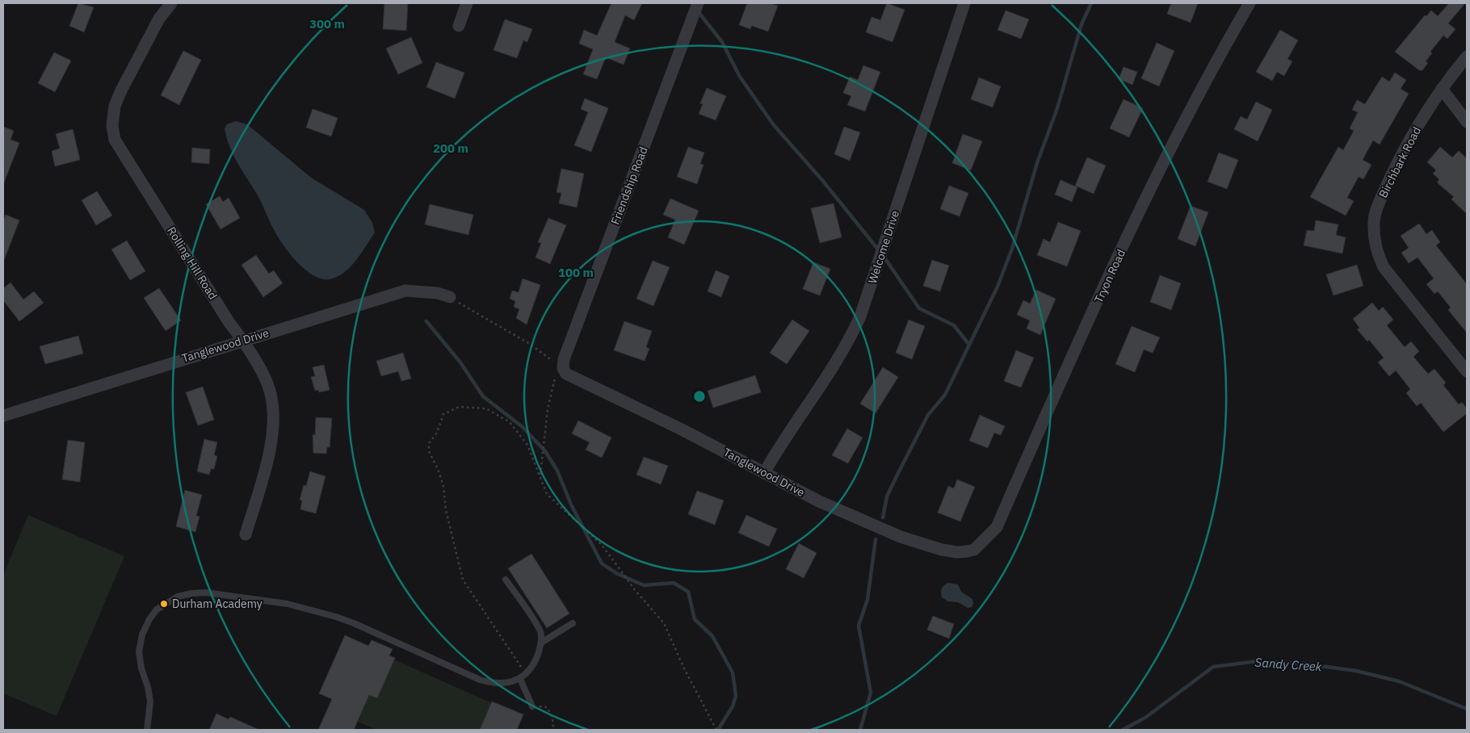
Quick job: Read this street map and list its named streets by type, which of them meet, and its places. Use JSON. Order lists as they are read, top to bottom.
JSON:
{
  "streets": {
    "street": [
      "Birchbark Road",
      "Friendship Road",
      "Welcome Drive",
      "Rolling Hill Road",
      "Tryon Road",
      "Tanglewood Drive"
    ]
  },
  "crossings": [
    ["Friendship Road", "Tanglewood Drive"],
    ["Welcome Drive", "Tanglewood Drive"],
    ["Rolling Hill Road", "Tanglewood Drive"],
    ["Tryon Road", "Tanglewood Drive"]
  ],
  "water": ["Sandy Creek"],
  "places": ["Durham Academy"],
  "rings": ["300 m", "200 m", "100 m"]
}
